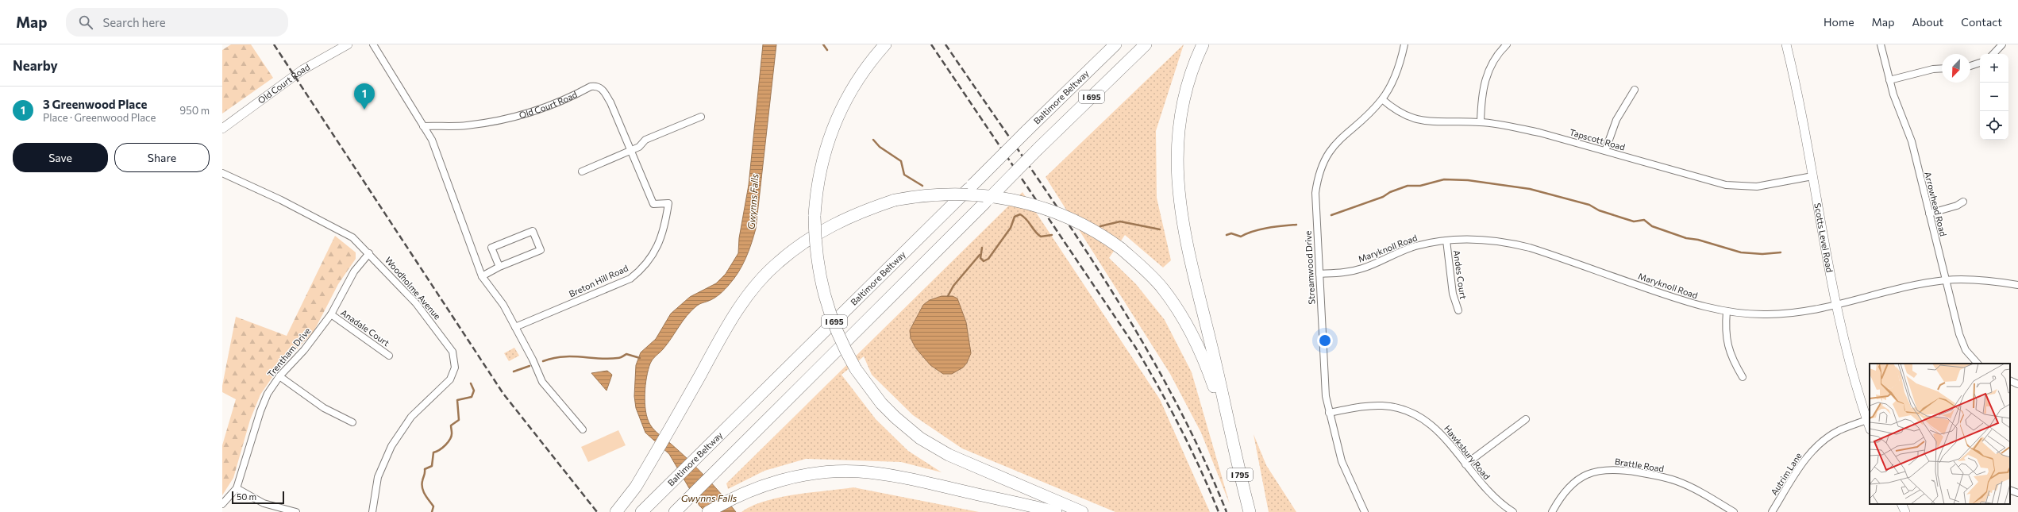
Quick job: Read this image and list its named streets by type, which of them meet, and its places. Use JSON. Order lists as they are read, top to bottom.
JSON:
{
  "streets": {
    "highway": ["I 695", "Baltimore Beltway", "I 795"],
    "street": [
      "Old Court Road",
      "Tapscott Road",
      "Arrowhead Road",
      "Scotts Level Road",
      "Maryknoll Road",
      "Streamwood Drive",
      "Andes Court",
      "Breton Hill Road",
      "Woodholme Avenue",
      "Anadale Court",
      "Trentham Drive",
      "Hawksbury Road",
      "Brattle Road",
      "Autrim Lane"
    ]
  },
  "crossings": [
    ["Old Court Road", "Breton Hill Road"],
    ["Tapscott Road", "Scotts Level Road"],
    ["Tapscott Road", "Streamwood Drive"],
    ["Arrowhead Road", "Maryknoll Road"],
    ["Scotts Level Road", "Maryknoll Road"],
    ["Scotts Level Road", "Autrim Lane"],
    ["Maryknoll Road", "Streamwood Drive"],
    ["Maryknoll Road", "Andes Court"],
    ["Streamwood Drive", "Hawksbury Road"],
    ["Woodholme Avenue", "Trentham Drive"],
    ["Anadale Court", "Trentham Drive"]
  ],
  "water": ["Gwynns Falls"],
  "scale_bar": "50 m",
  "north": "bottom left",
  "page": {
    "header": "Map",
    "search": "Search here",
    "nav": [
      "Home",
      "Map",
      "About",
      "Contact"
    ],
    "heading": "Nearby",
    "map_buttons": ["+", "−"],
    "pins": "1",
    "list": [
      {
        "mark": "1",
        "name": "3 Greenwood Place",
        "note": "Place · Greenwood Place",
        "value": "950 m"
      }
    ],
    "buttons": ["Save", "Share"],
    "scale": "50 m"
  }
}
